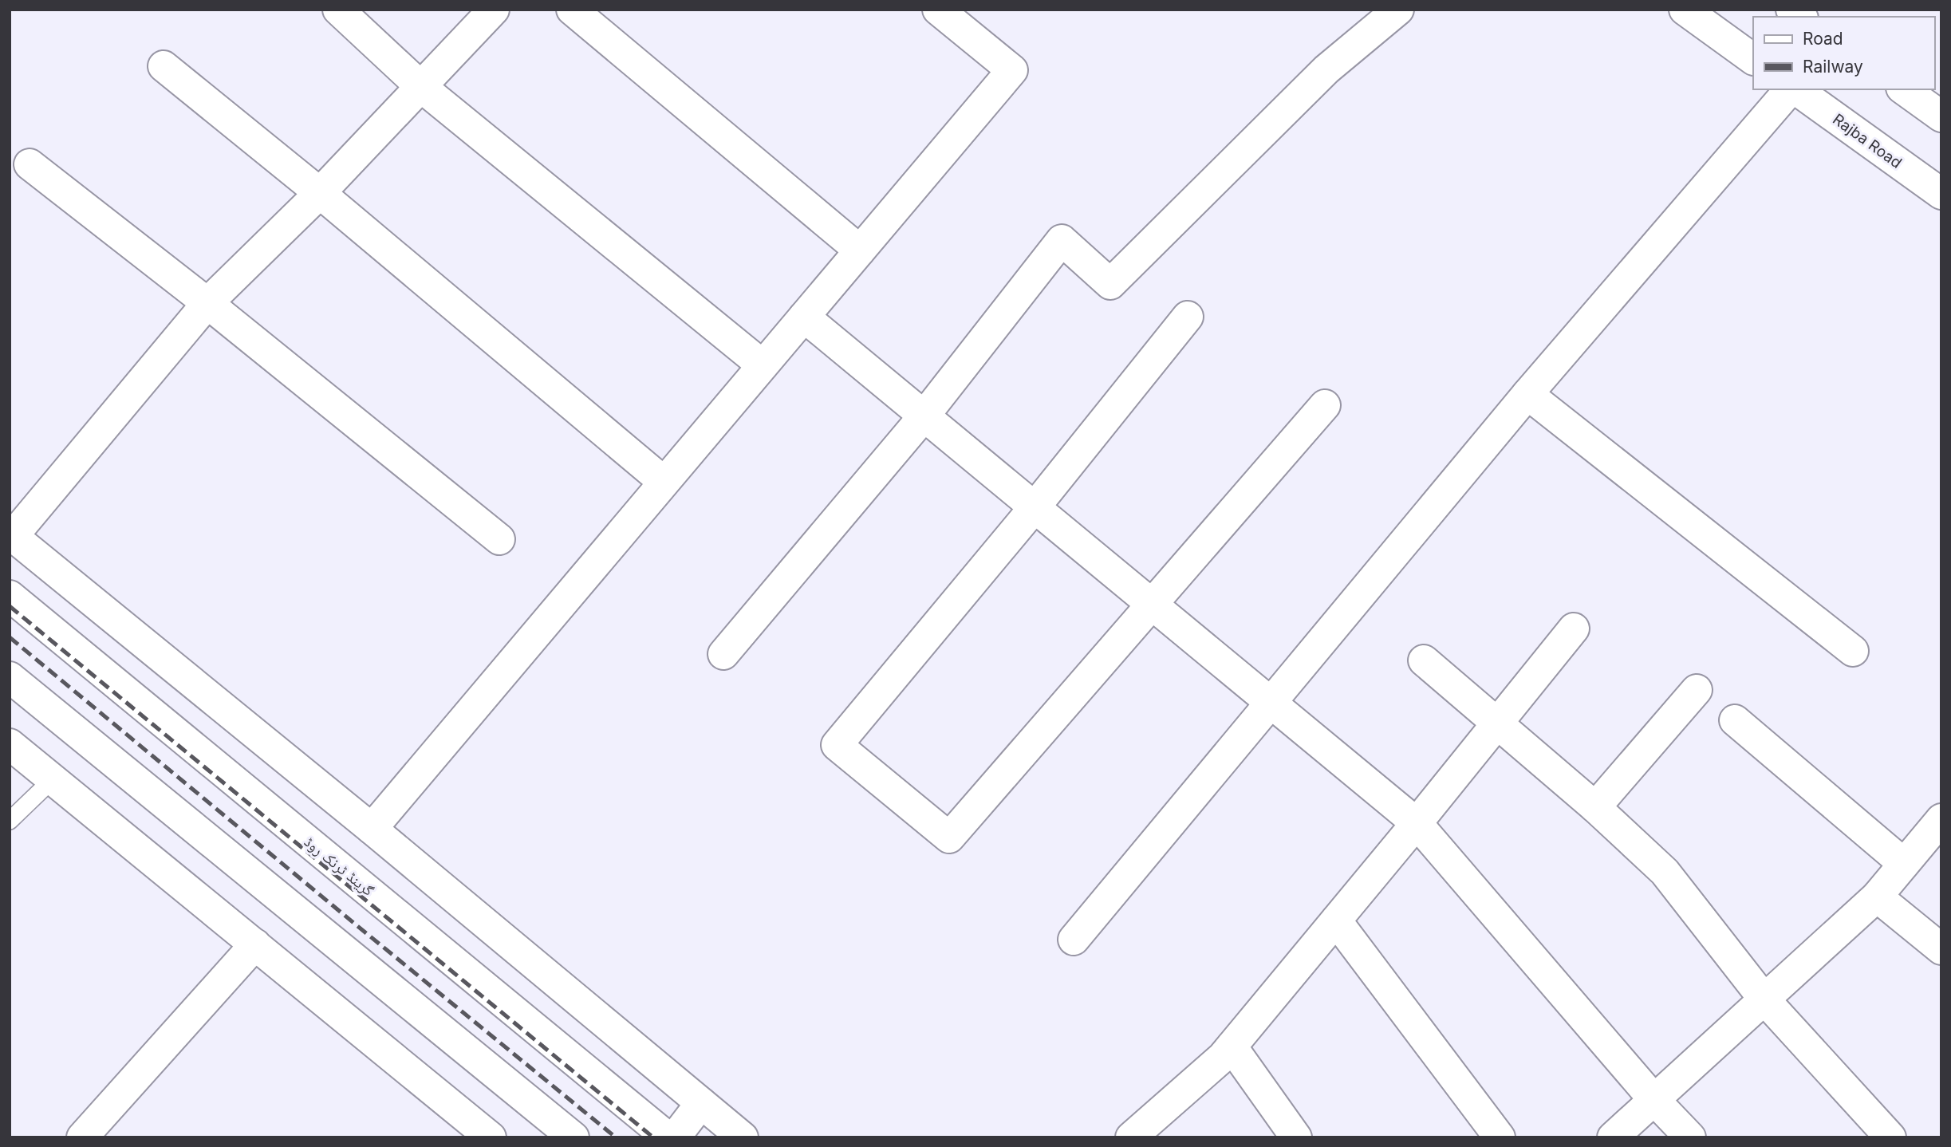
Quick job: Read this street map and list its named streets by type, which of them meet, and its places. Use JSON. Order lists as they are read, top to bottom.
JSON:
{
  "streets": {
    "street": ["Rajba Road", "گرینڈ ٹرنک روڈ"]
  },
  "legend": ["Road", "Railway"]
}
